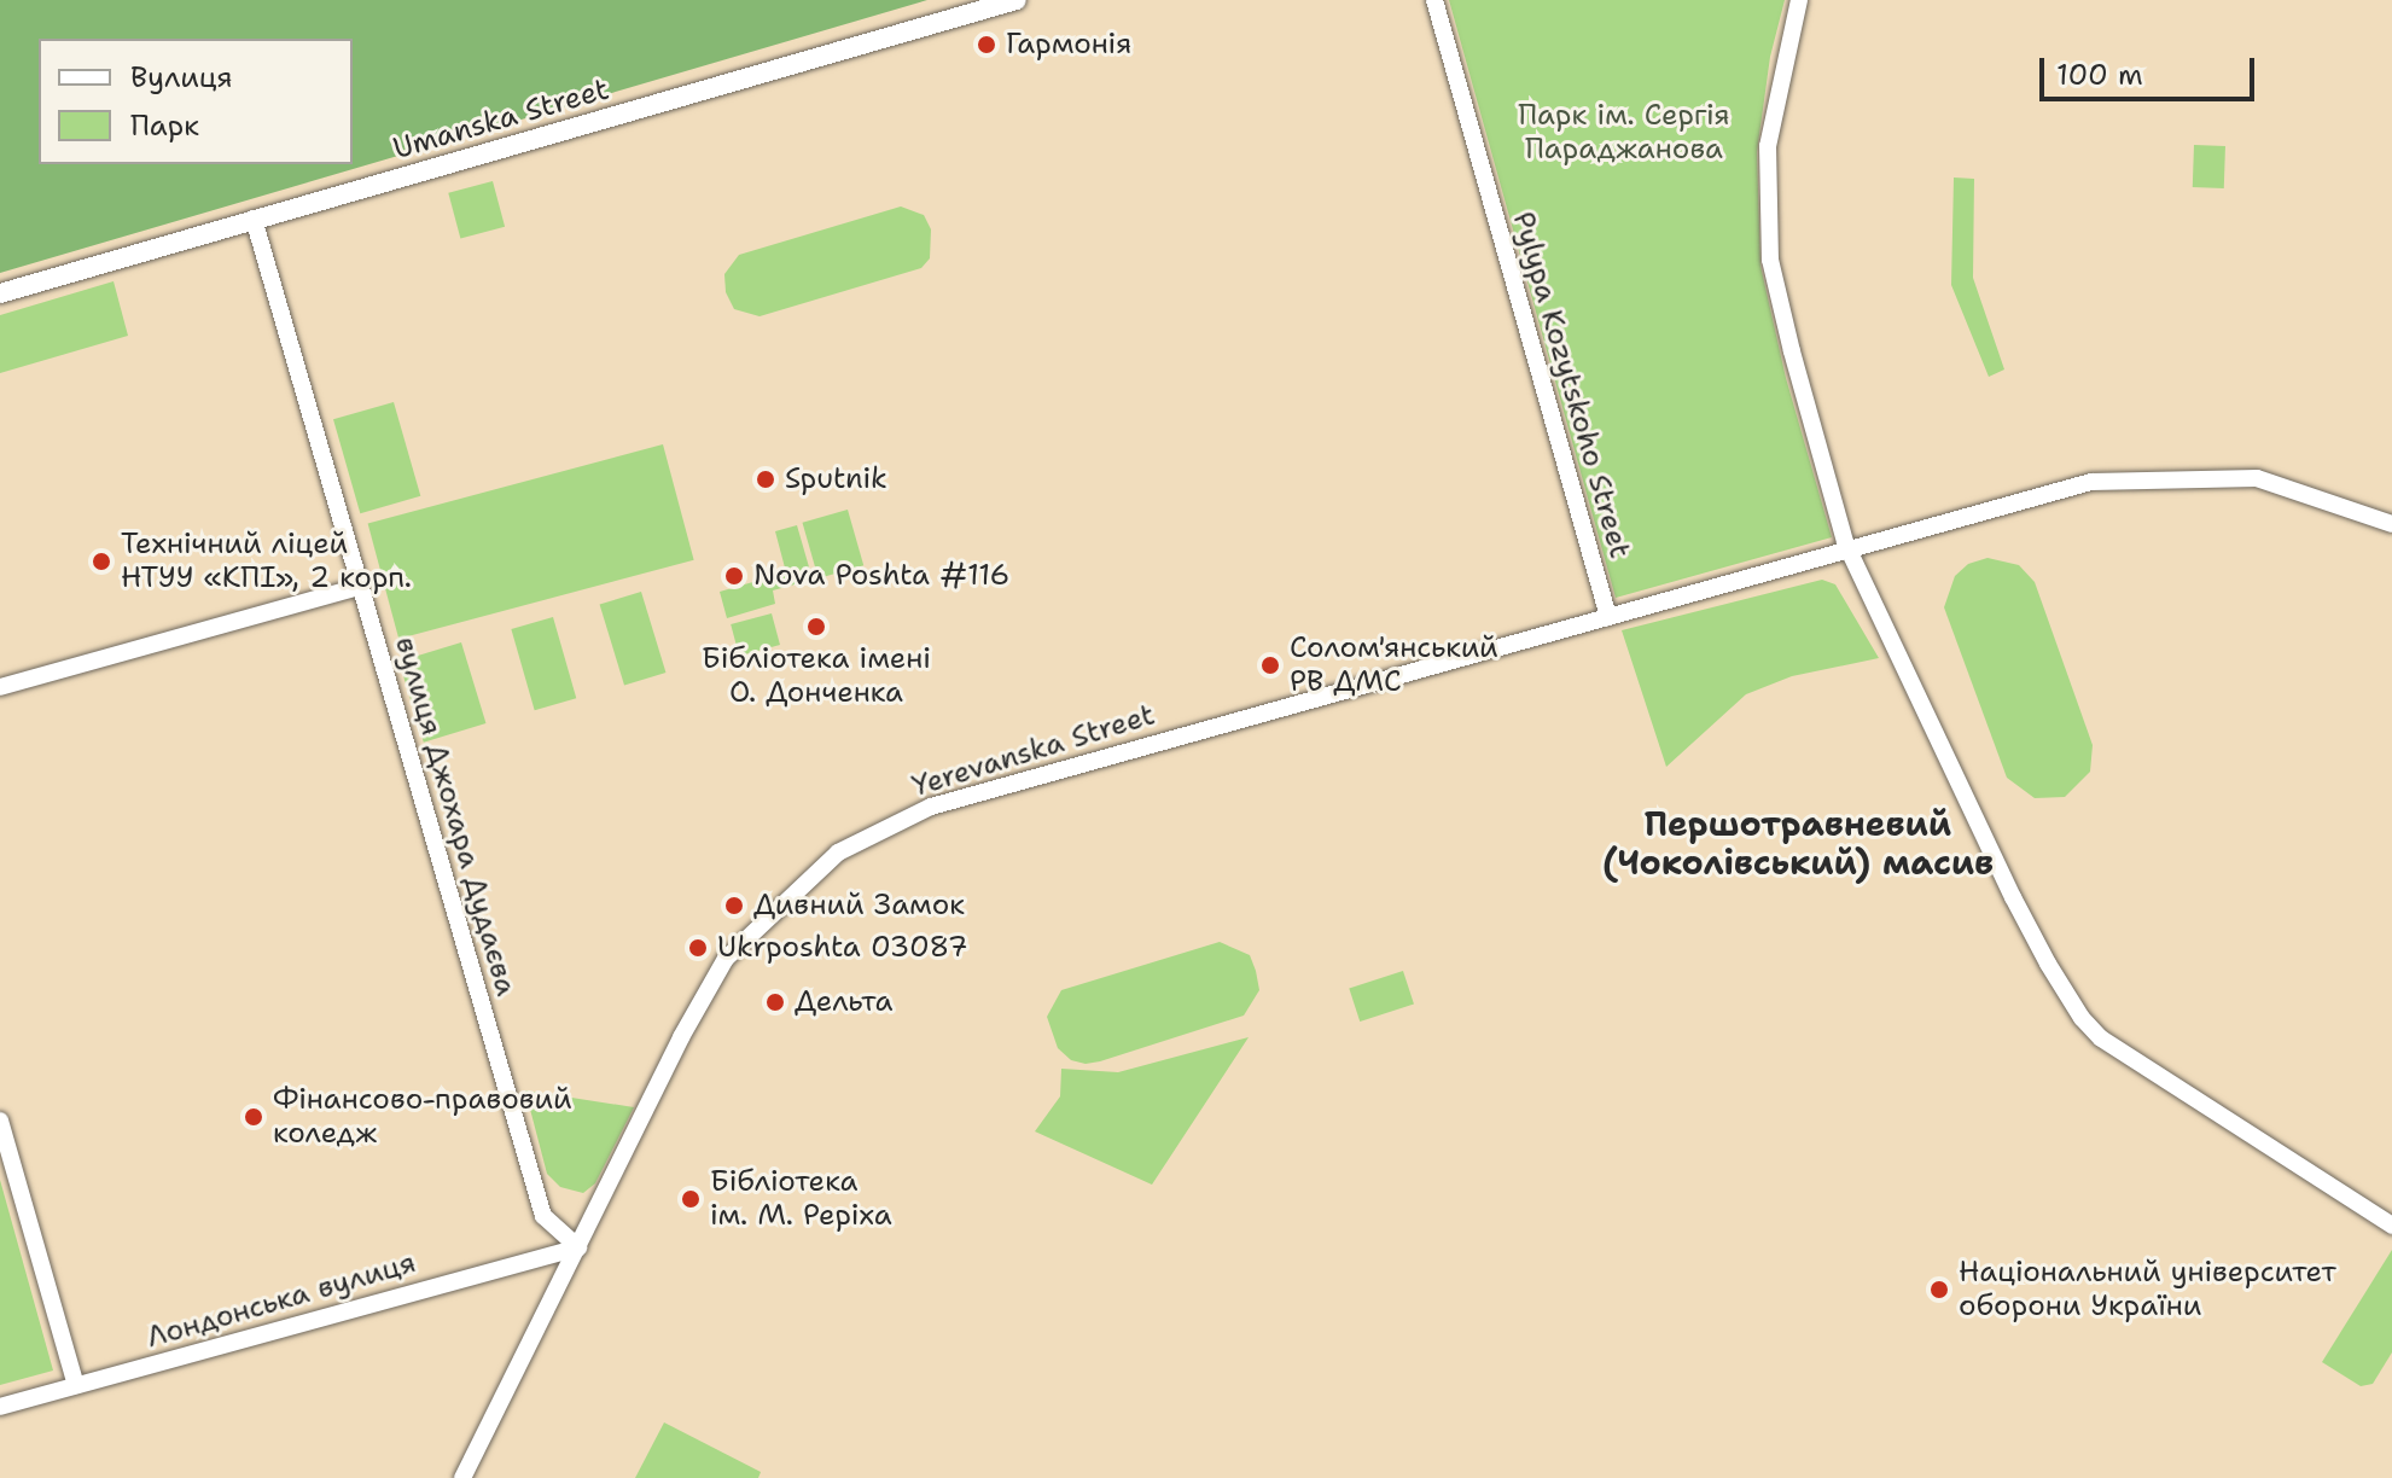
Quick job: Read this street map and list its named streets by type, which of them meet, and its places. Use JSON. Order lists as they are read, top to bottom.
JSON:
{
  "streets": {
    "street": [
      "Umanska Street",
      "Pylypa Kozytskoho Street",
      "Yerevanska Street",
      "вулиця Джохара Дудаєва",
      "Лондонська вулиця"
    ]
  },
  "crossings": [
    ["Umanska Street", "вулиця Джохара Дудаєва"],
    ["Pylypa Kozytskoho Street", "Yerevanska Street"],
    ["Yerevanska Street", "вулиця Джохара Дудаєва"],
    ["Yerevanska Street", "Лондонська вулиця"],
    ["вулиця Джохара Дудаєва", "Лондонська вулиця"]
  ],
  "districts": ["Першотравневий (Чоколівський) масив"],
  "parks": ["Парк ім. Сергія Параджанова"],
  "places": [
    "Гармонія",
    "Sputnik",
    "Технічний ліцей НТУУ «КПІ», 2 корп.",
    "Nova Poshta #116",
    "Бібліотека імені О. Донченка",
    "Солом'янський РВ ДМС",
    "Дивний Замок",
    "Ukrposhta 03087",
    "Дельта",
    "Фінансово-правовий коледж",
    "Бібліотека ім. М. Реріха",
    "Національний університет оборони України"
  ],
  "legend": ["Вулиця", "Парк"],
  "scale_bar": "100 m"
}
